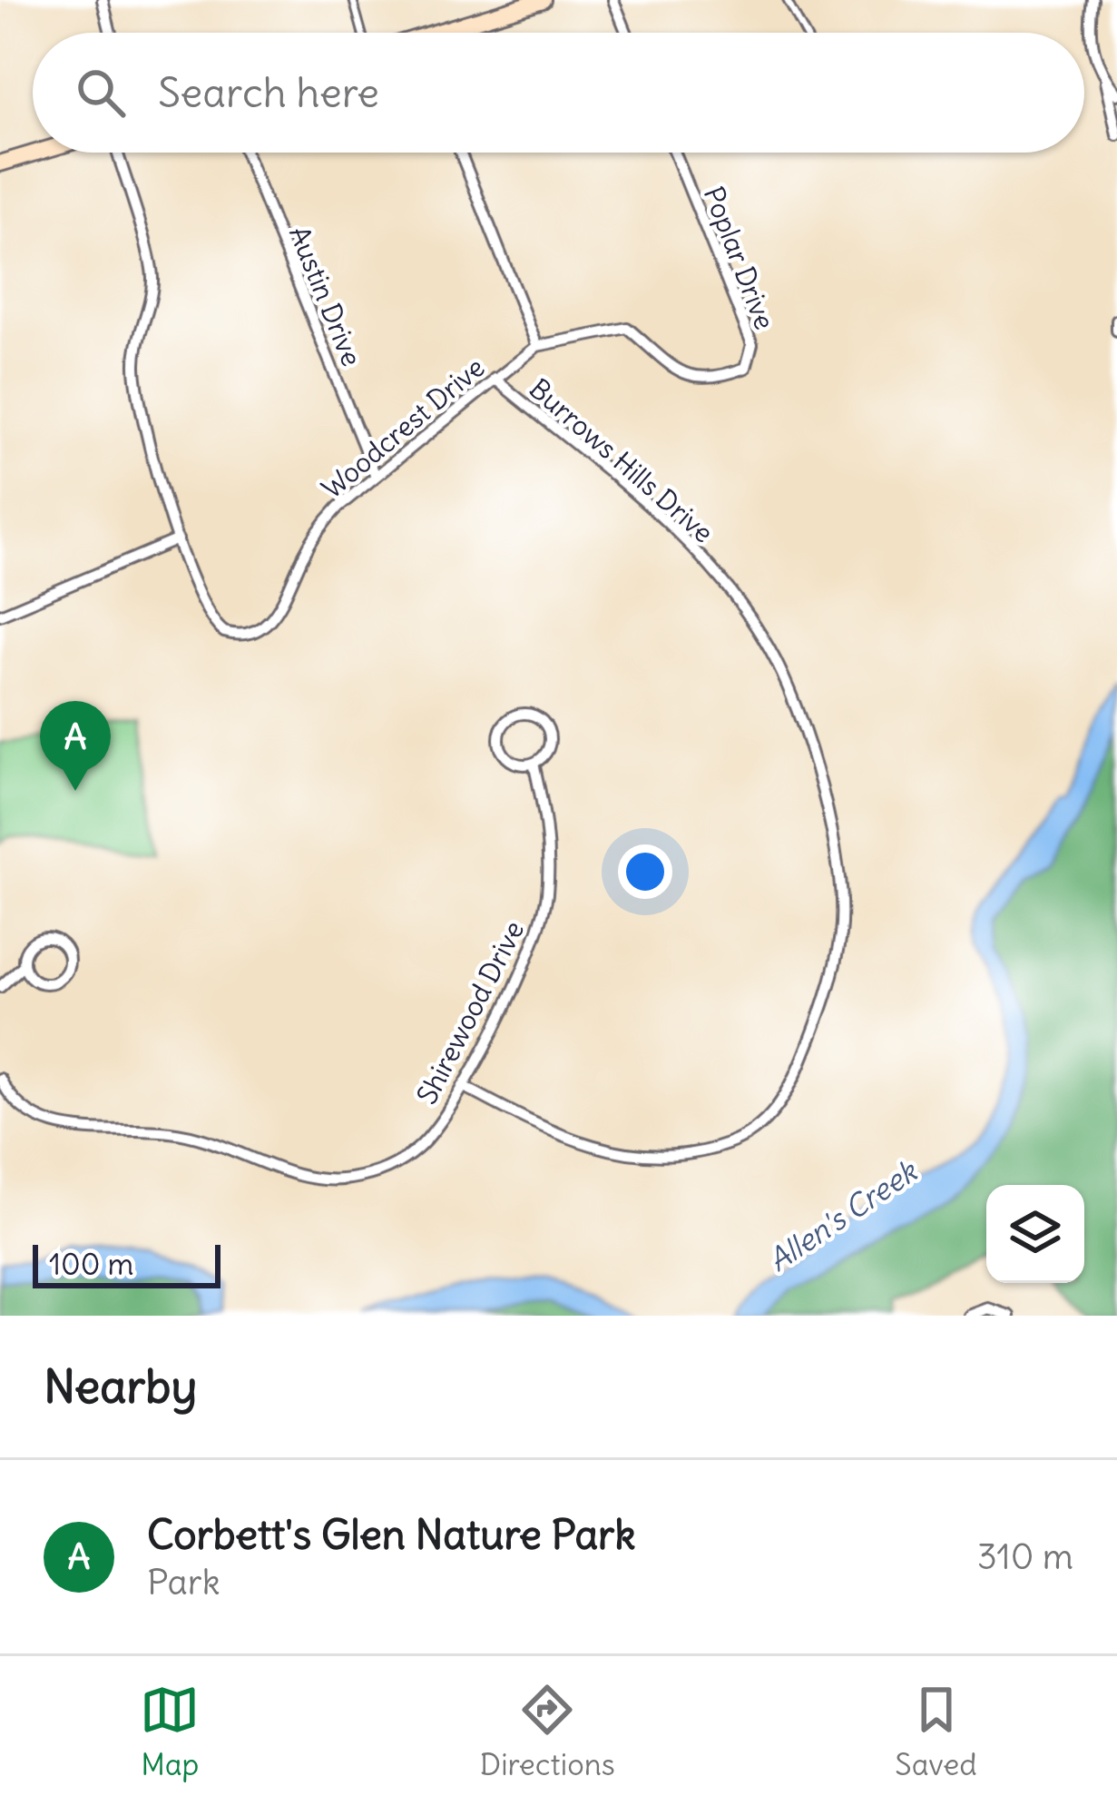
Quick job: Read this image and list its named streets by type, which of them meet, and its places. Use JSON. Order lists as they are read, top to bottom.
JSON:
{
  "streets": {
    "street": [
      "Poplar Drive",
      "Austin Drive",
      "Woodcrest Drive",
      "Burrows Hills Drive",
      "Shirewood Drive"
    ]
  },
  "crossings": [
    ["Poplar Drive", "Woodcrest Drive"],
    ["Austin Drive", "Woodcrest Drive"],
    ["Woodcrest Drive", "Burrows Hills Drive"],
    ["Burrows Hills Drive", "Shirewood Drive"]
  ],
  "water": ["Allen's Creek"],
  "scale_bar": "100 m",
  "page": {
    "search": "Search here",
    "pins": "A",
    "scale": "100 m",
    "heading": "Nearby",
    "list": [
      {
        "mark": "A",
        "name": "Corbett's Glen Nature Park",
        "note": "Park",
        "value": "310 m"
      }
    ],
    "nav": ["Map", "Directions", "Saved"]
  }
}
